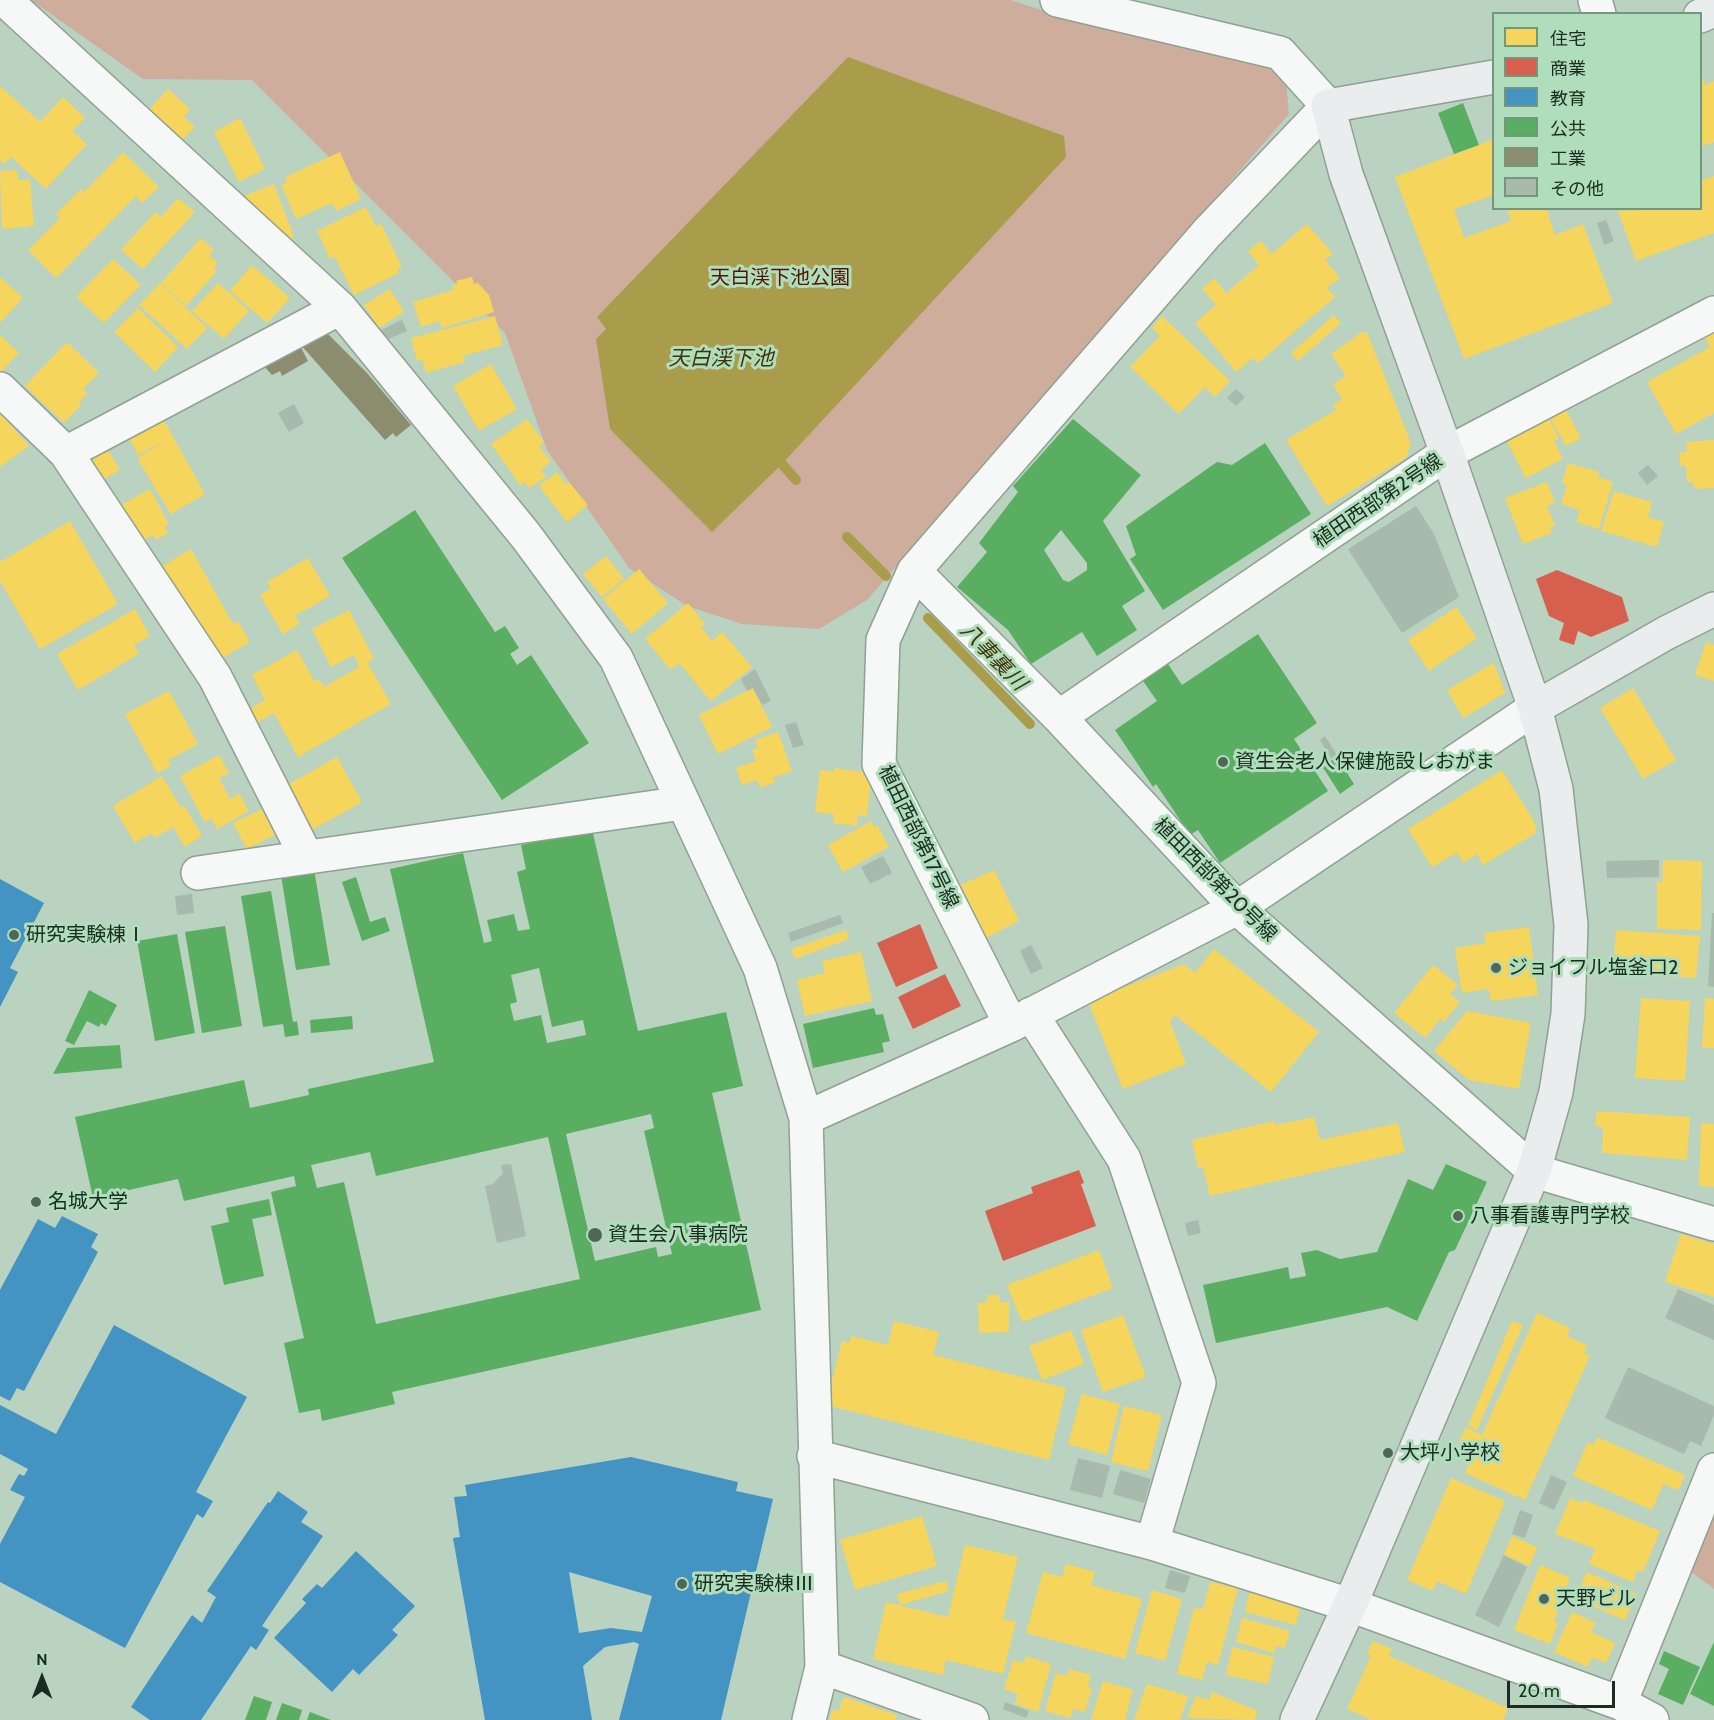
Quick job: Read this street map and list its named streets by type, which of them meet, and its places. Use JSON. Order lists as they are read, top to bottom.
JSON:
{
  "streets": {
    "street": ["植田西部第2号線", "植田西部第17号線", "植田西部第20号線"]
  },
  "crossings": [
    ["植田西部第2号線", "植田西部第20号線"],
    ["植田西部第17号線", "植田西部第20号線"]
  ],
  "water": ["天白渓下池", "八事裏川"],
  "parks": ["天白渓下池公園"],
  "places": [
    "資生会老人保健施設しおがま",
    "研究実験棟Ⅰ",
    "ジョイフル塩釜口2",
    "名城大学",
    "八事看護専門学校",
    "資生会八事病院",
    "大坪小学校",
    "研究実験棟Ⅲ",
    "天野ビル"
  ],
  "legend": [
    "住宅",
    "商業",
    "教育",
    "公共",
    "工業",
    "その他"
  ],
  "scale_bar": "20 m",
  "north": "top"
}
